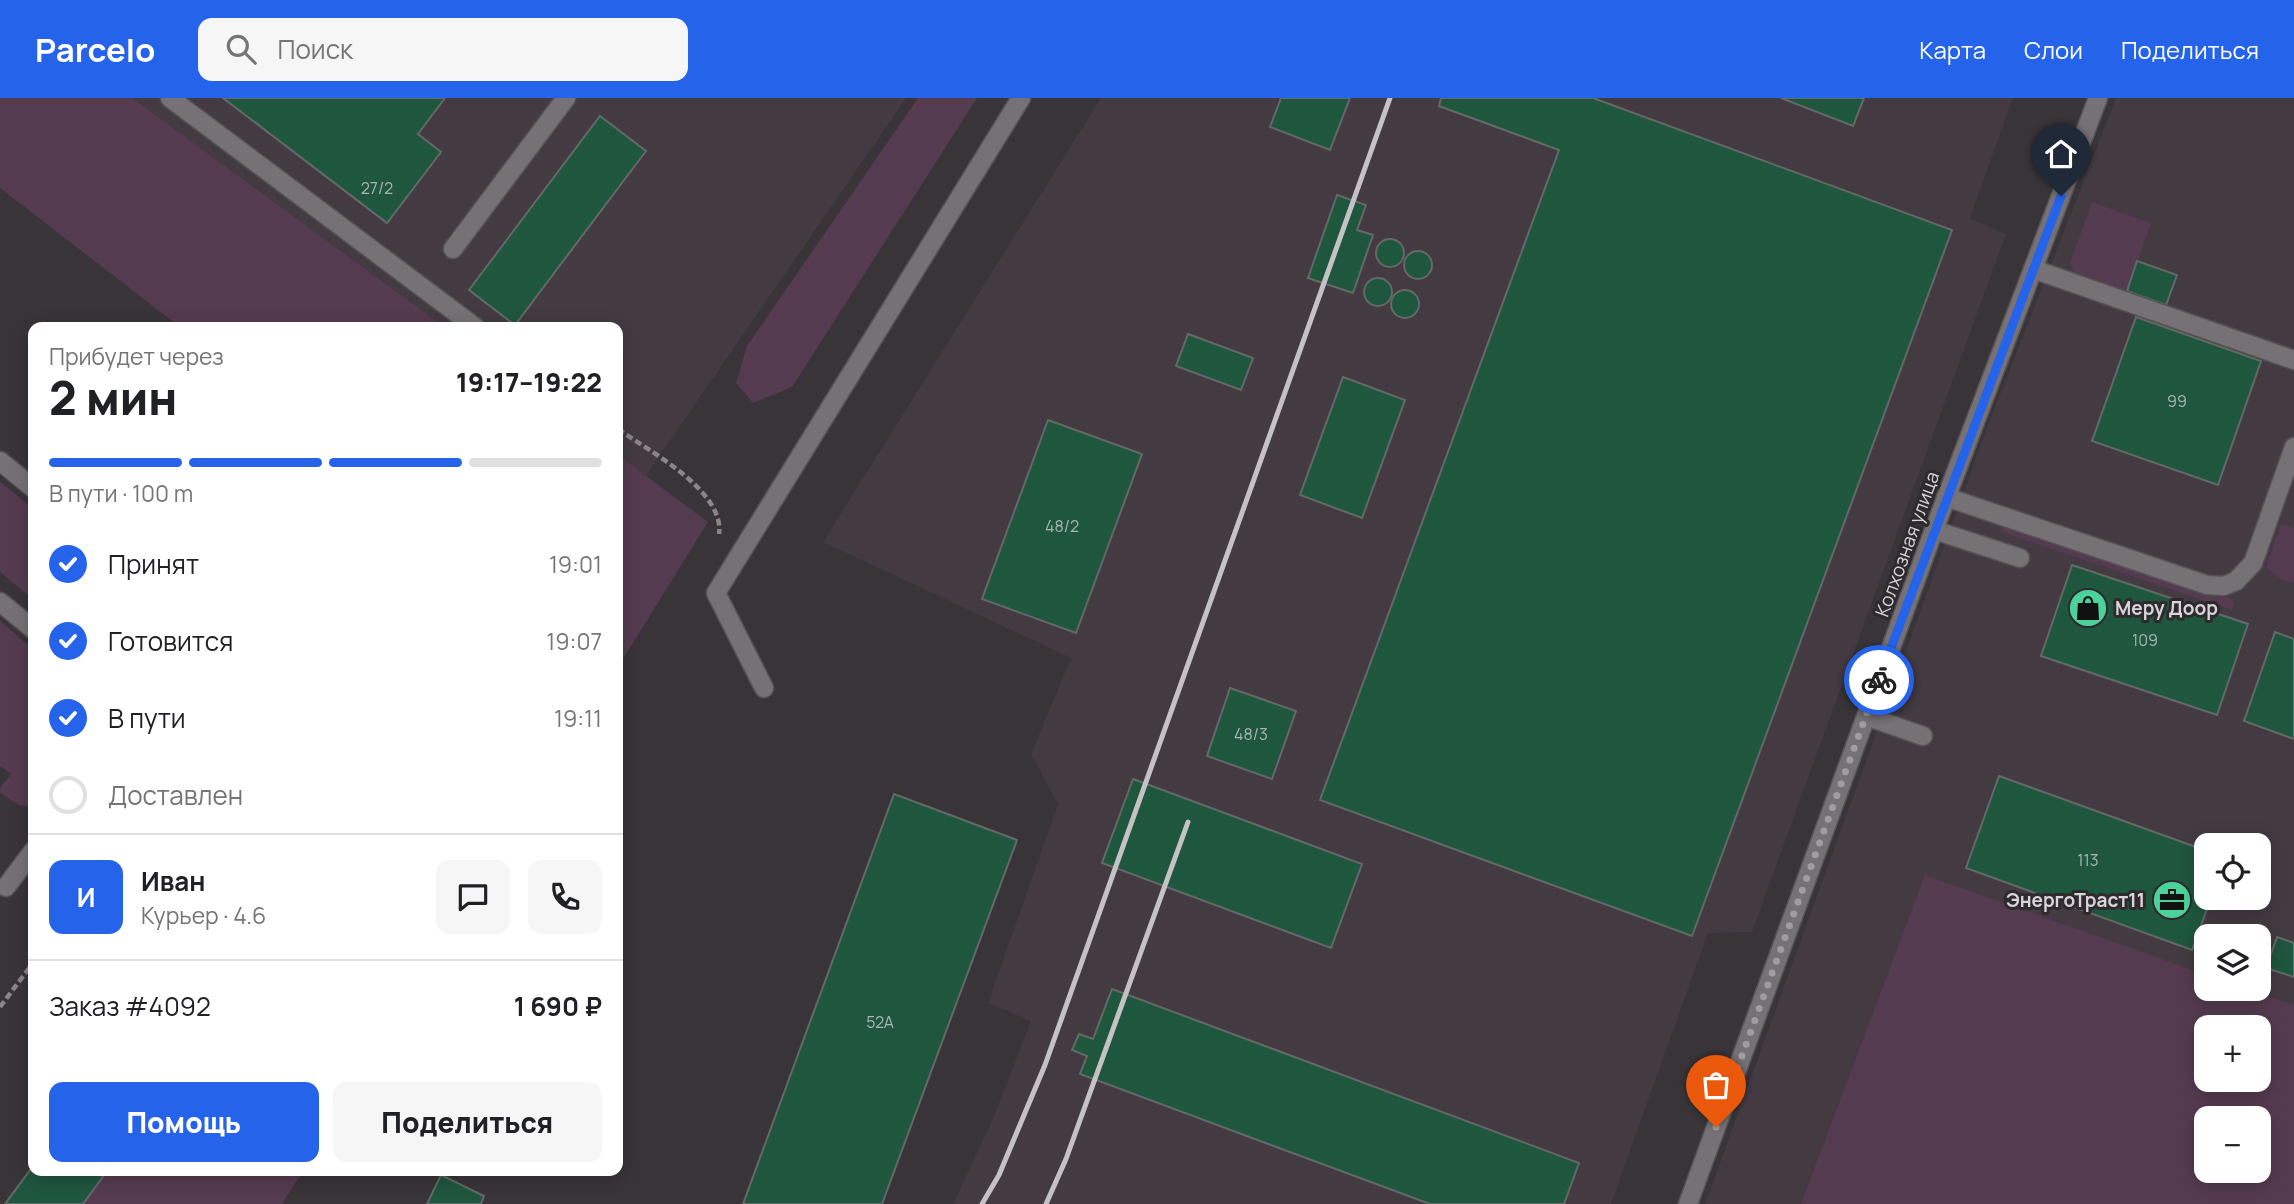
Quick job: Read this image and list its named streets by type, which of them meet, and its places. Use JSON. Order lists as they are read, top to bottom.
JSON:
{
  "streets": {
    "street": ["Колхозная улица"]
  },
  "places": {
    "shop": ["Меру Доор"],
    "office": ["ЭнергоТраст11"]
  },
  "house_numbers": [
    "27/2",
    "99",
    "48/2",
    "109",
    "48/3",
    "113",
    "52А"
  ],
  "page": {
    "header": "Parcelo",
    "search": "Поиск",
    "nav": ["Карта", "Слои", "Поделиться"],
    "heading": ["2 мин", "Прибудет через", "19:17–19:22"],
    "panel": [
      "Иван",
      "Курьер · 4.6",
      "Заказ #4092",
      "1 690 ₽"
    ],
    "bar": "В пути · 100 m",
    "list": [
      ["Принят", "19:01"],
      ["Готовится", "19:07"],
      ["В пути", "19:11"],
      "Доставлен"
    ],
    "map_buttons": ["+", "−"],
    "round": "И",
    "buttons": ["Помощь", "Поделиться"]
  }
}
